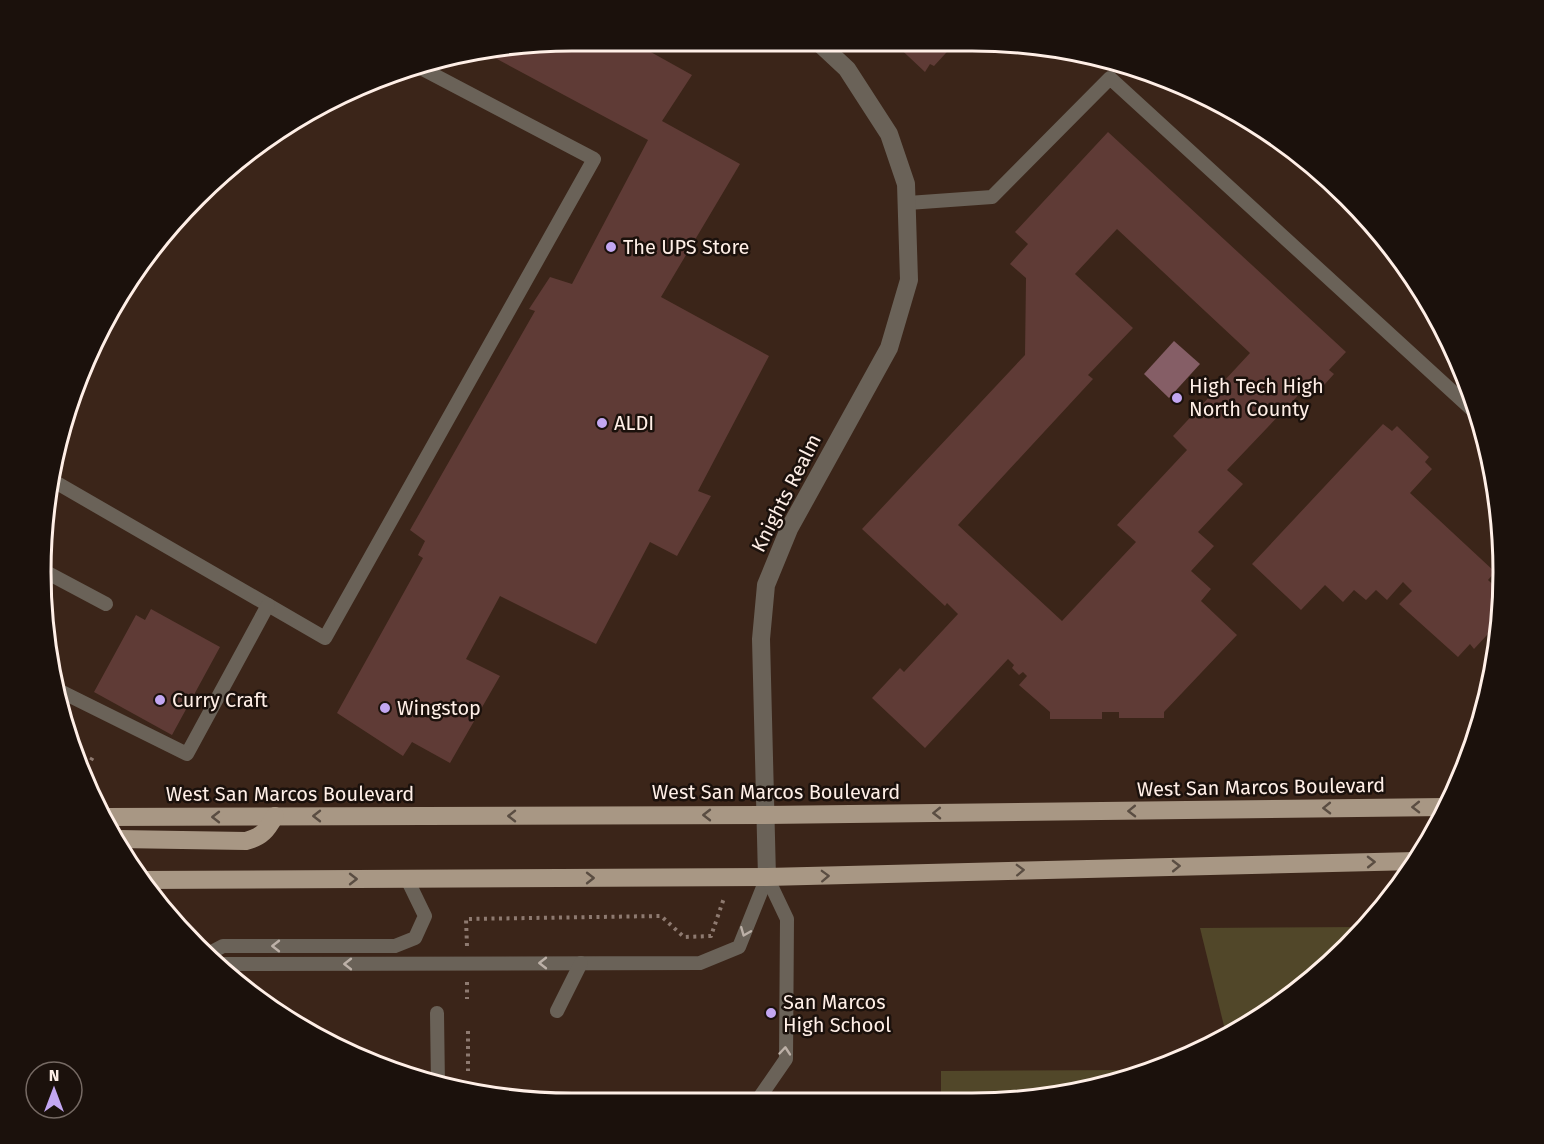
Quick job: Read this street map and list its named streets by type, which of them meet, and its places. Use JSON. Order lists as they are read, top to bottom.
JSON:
{
  "streets": {
    "main road": ["West San Marcos Boulevard"],
    "street": ["Knights Realm"]
  },
  "crossings": [
    ["Knights Realm", "West San Marcos Boulevard"]
  ],
  "places": [
    "The UPS Store",
    "High Tech High North County",
    "ALDI",
    "Curry Craft",
    "Wingstop",
    "San Marcos High School"
  ],
  "north": "top"
}
